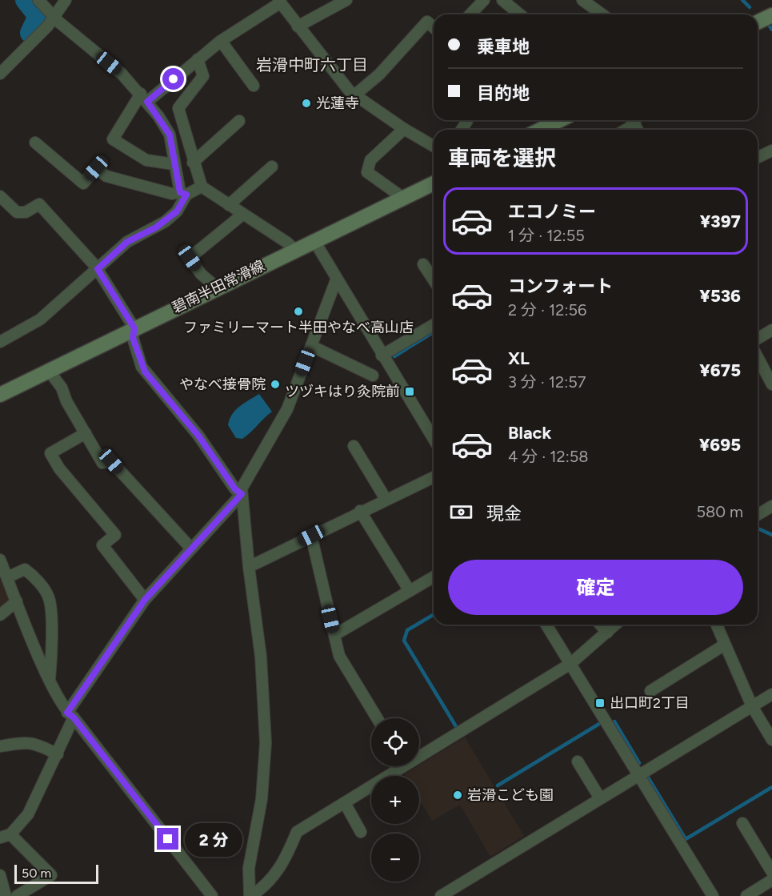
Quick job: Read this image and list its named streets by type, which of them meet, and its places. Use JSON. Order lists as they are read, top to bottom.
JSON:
{
  "streets": {
    "main road": ["碧南半田常滑線"]
  },
  "districts": ["岩滑中町六丁目"],
  "places": {
    "other": [
      "光蓮寺",
      "ファミリーマート半田やなべ高山店",
      "やなべ接骨院",
      "岩滑こども園"
    ],
    "transit": ["ツヅキはり灸院前", "出口町2丁目"]
  },
  "scale_bar": "50 m",
  "page": {
    "banner": ["乗車地", "目的地"],
    "heading": "車両を選択",
    "list": [
      {
        "name": "エコノミー",
        "note": "1 分 · 12:55",
        "value": "¥397"
      },
      {
        "name": "コンフォート",
        "note": "2 分 · 12:56",
        "value": "¥536"
      },
      {
        "name": "XL",
        "note": "3 分 · 12:57",
        "value": "¥675"
      },
      {
        "name": "Black",
        "note": "4 分 · 12:58",
        "value": "¥695"
      }
    ],
    "pay": ["現金", "580 m"],
    "buttons": "確定",
    "map_buttons": ["+", "−"],
    "bubble": "2 分",
    "scale": "50 m"
  }
}
